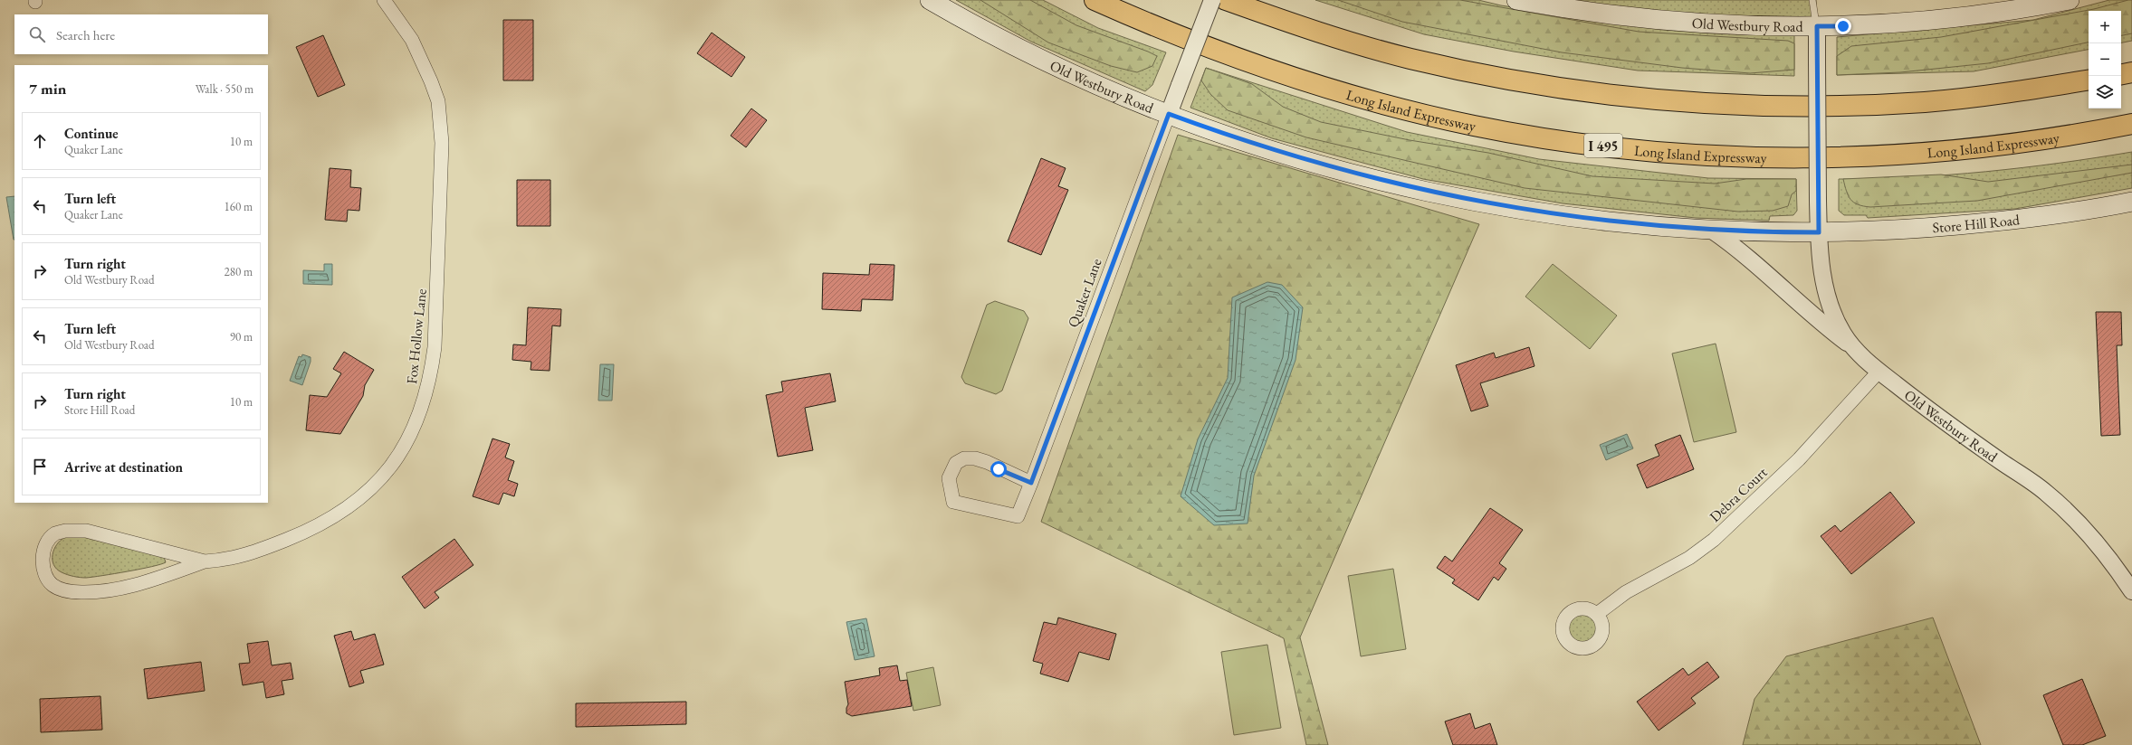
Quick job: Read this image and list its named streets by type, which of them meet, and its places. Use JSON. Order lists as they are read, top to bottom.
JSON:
{
  "streets": {
    "highway": ["Long Island Expressway", "I 495"],
    "main road": ["Old Westbury Road", "Store Hill Road"],
    "street": ["Quaker Lane", "Fox Hollow Lane", "Debra Court"]
  },
  "crossings": [
    ["Old Westbury Road", "Store Hill Road"],
    ["Old Westbury Road", "Quaker Lane"],
    ["Old Westbury Road", "Debra Court"]
  ],
  "page": {
    "map_buttons": ["+", "−"],
    "search": "Search here",
    "heading": ["7 min", "Walk · 550 m"],
    "list": [
      ["Continue", "Quaker Lane", "10 m"],
      ["Turn left", "Quaker Lane", "160 m"],
      ["Turn right", "Old Westbury Road", "280 m"],
      ["Turn left", "Old Westbury Road", "90 m"],
      ["Turn right", "Store Hill Road", "10 m"],
      "Arrive at destination"
    ]
  }
}
